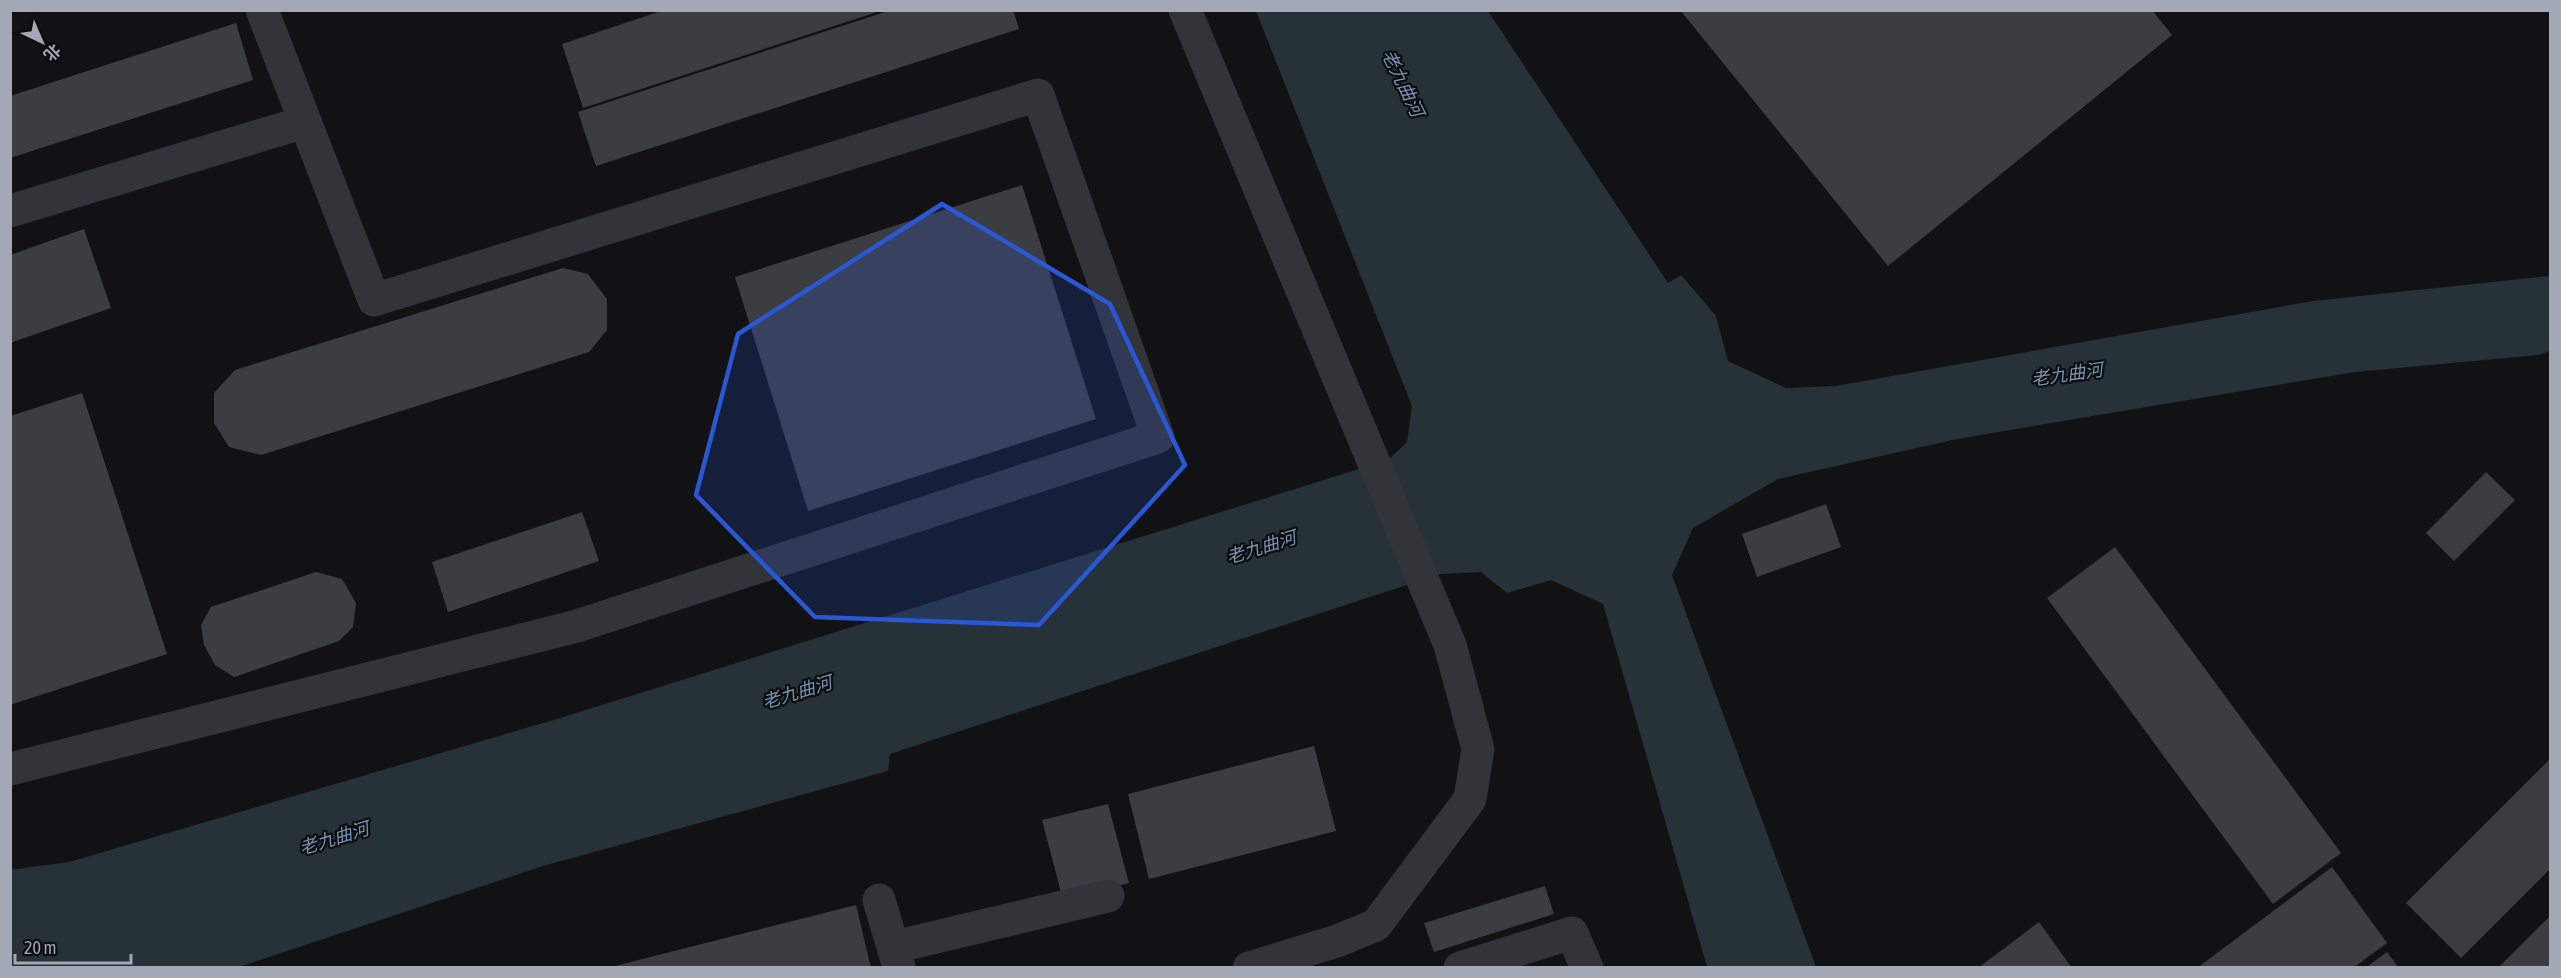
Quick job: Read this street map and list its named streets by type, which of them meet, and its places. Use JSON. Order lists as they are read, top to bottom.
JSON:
{
  "water": ["老九曲河"],
  "scale_bar": "20 m",
  "north": "bottom right"
}
